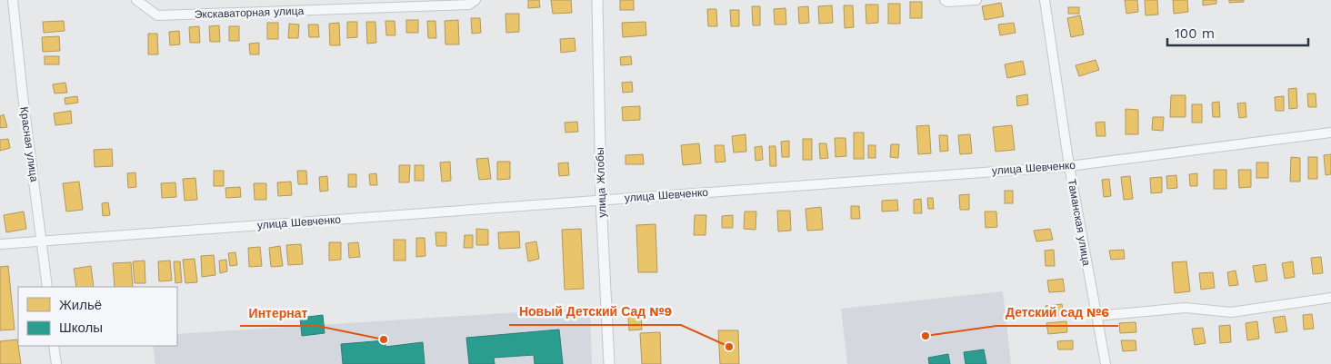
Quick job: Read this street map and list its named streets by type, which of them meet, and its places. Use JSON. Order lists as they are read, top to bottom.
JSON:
{
  "streets": {
    "street": [
      "Экскаваторная улица",
      "Красная улица",
      "улица Шевченко",
      "улица Жлобы",
      "Таманская улица"
    ]
  },
  "crossings": [
    ["Красная улица", "улица Шевченко"],
    ["улица Шевченко", "улица Жлобы"],
    ["улица Шевченко", "Таманская улица"]
  ],
  "places": ["Детский сад №6", "Интернат", "Новый Детский Сад №9"],
  "legend": ["Жильё", "Школы"],
  "scale_bar": "100 m"
}
